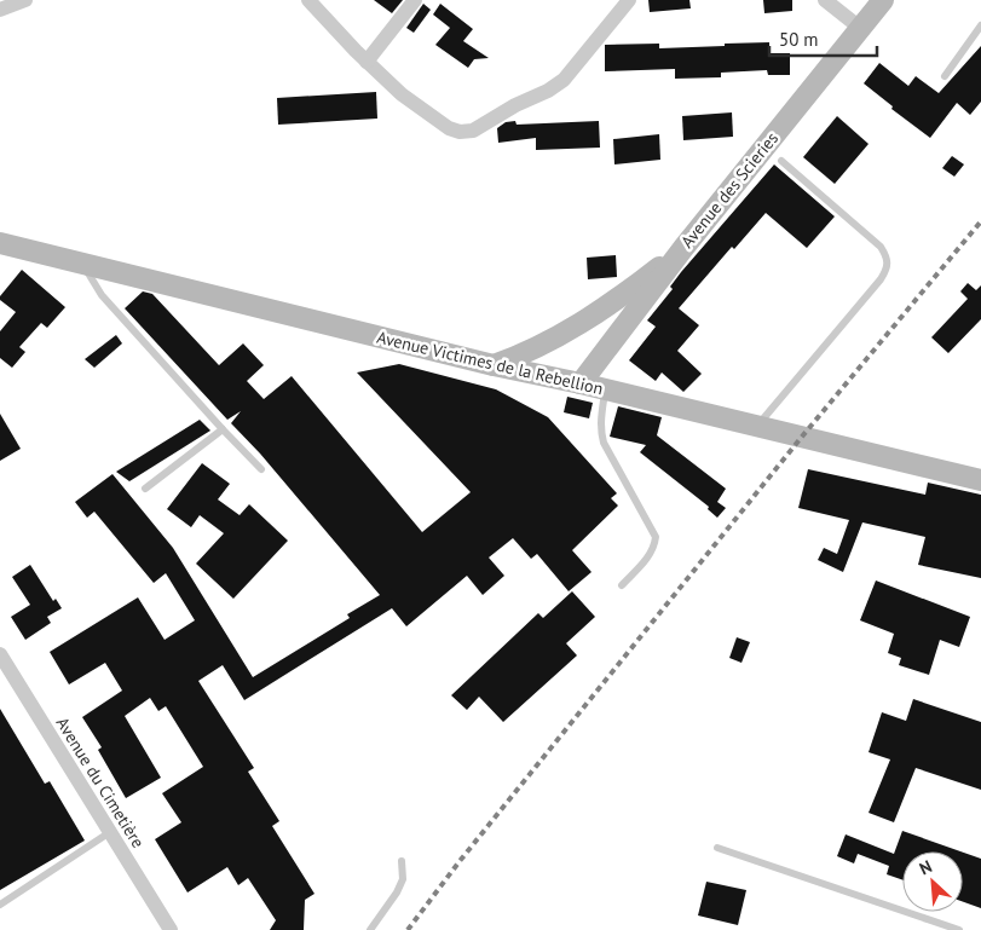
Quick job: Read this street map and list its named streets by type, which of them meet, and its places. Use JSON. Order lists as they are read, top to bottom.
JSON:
{
  "streets": {
    "street": ["Avenue des Scieries", "Avenue Victimes de la Rebellion", "Avenue du Cimetière"]
  },
  "crossings": [
    ["Avenue des Scieries", "Avenue Victimes de la Rebellion"]
  ],
  "scale_bar": "50 m",
  "north": "top left"
}
